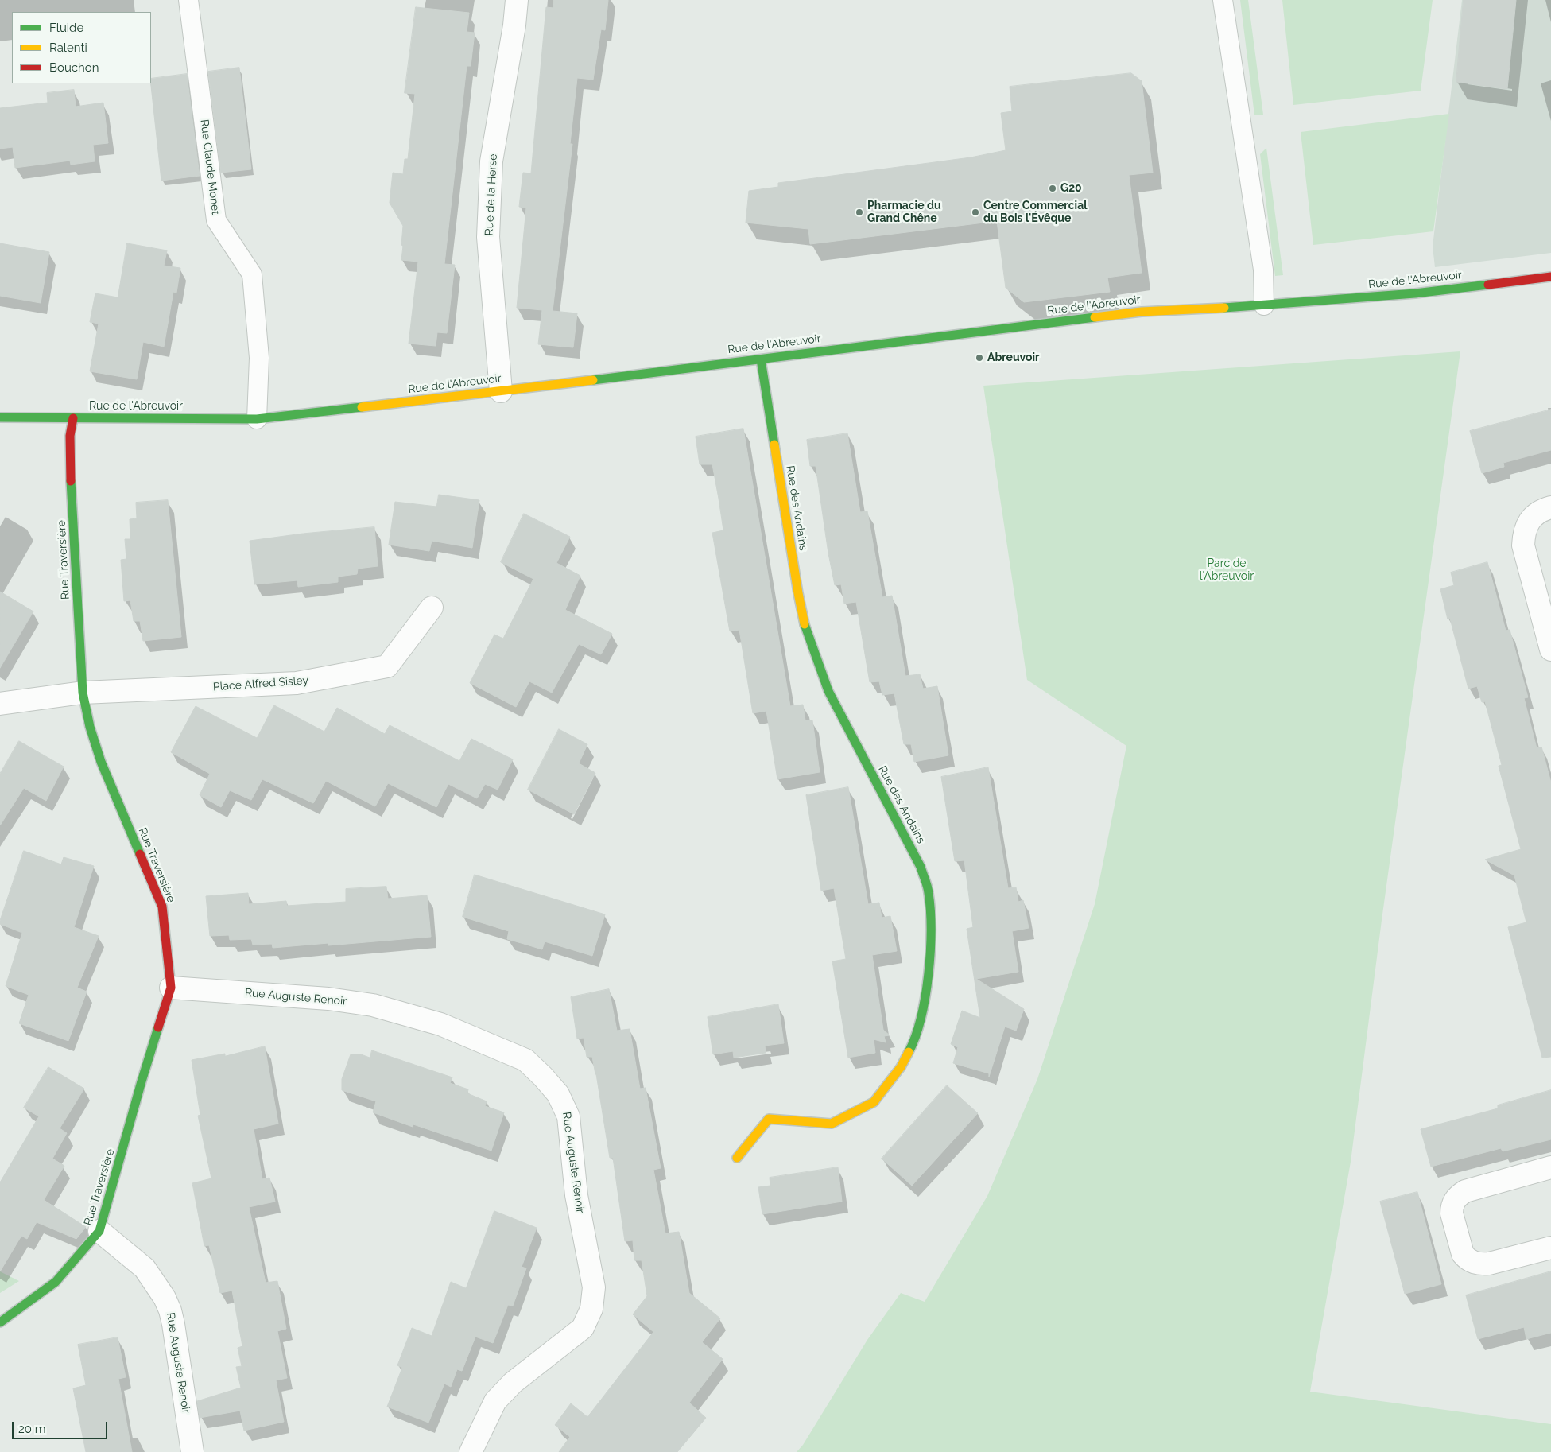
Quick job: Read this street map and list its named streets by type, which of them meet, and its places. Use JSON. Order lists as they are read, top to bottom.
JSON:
{
  "streets": {
    "street": [
      "Rue de la Herse",
      "Rue de l'Abreuvoir",
      "Rue des Andains",
      "Rue Traversière",
      "Place Alfred Sisley",
      "Rue Auguste Renoir"
    ],
    "lane": ["Rue Claude Monet"]
  },
  "crossings": [
    ["Rue Claude Monet", "Rue de l'Abreuvoir"],
    ["Rue de la Herse", "Rue de l'Abreuvoir"],
    ["Rue de l'Abreuvoir", "Rue des Andains"],
    ["Rue de l'Abreuvoir", "Rue Traversière"],
    ["Rue Traversière", "Place Alfred Sisley"],
    ["Rue Traversière", "Rue Auguste Renoir"]
  ],
  "parks": ["Parc de l'Abreuvoir"],
  "places": [
    "G20",
    "Pharmacie du Grand Chêne",
    "Centre Commercial du Bois l'Évêque",
    "Abreuvoir"
  ],
  "legend": ["Fluide", "Ralenti", "Bouchon"],
  "scale_bar": "20 m"
}
